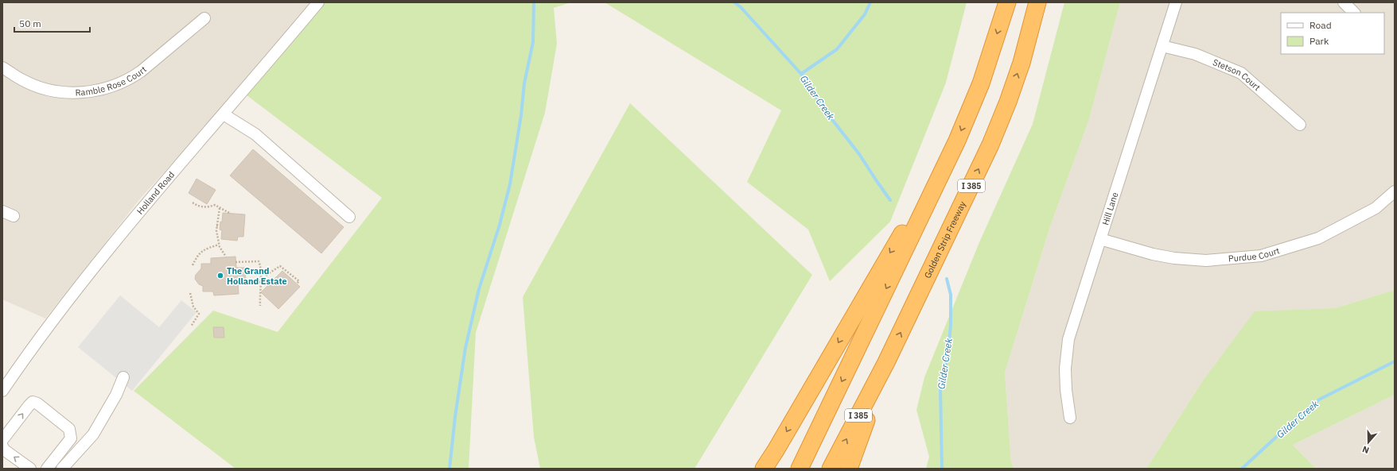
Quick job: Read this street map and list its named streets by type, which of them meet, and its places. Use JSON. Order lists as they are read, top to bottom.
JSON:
{
  "streets": {
    "highway": ["I 385", "Golden Strip Freeway"],
    "street": [
      "Stetson Court",
      "Ramble Rose Court",
      "Holland Road",
      "Hill Lane",
      "Purdue Court"
    ]
  },
  "crossings": [
    ["Stetson Court", "Hill Lane"],
    ["Hill Lane", "Purdue Court"]
  ],
  "water": ["Gilder Creek"],
  "places": ["The Grand Holland Estate"],
  "legend": ["Road", "Park"],
  "scale_bar": "50 m",
  "north": "bottom"
}
